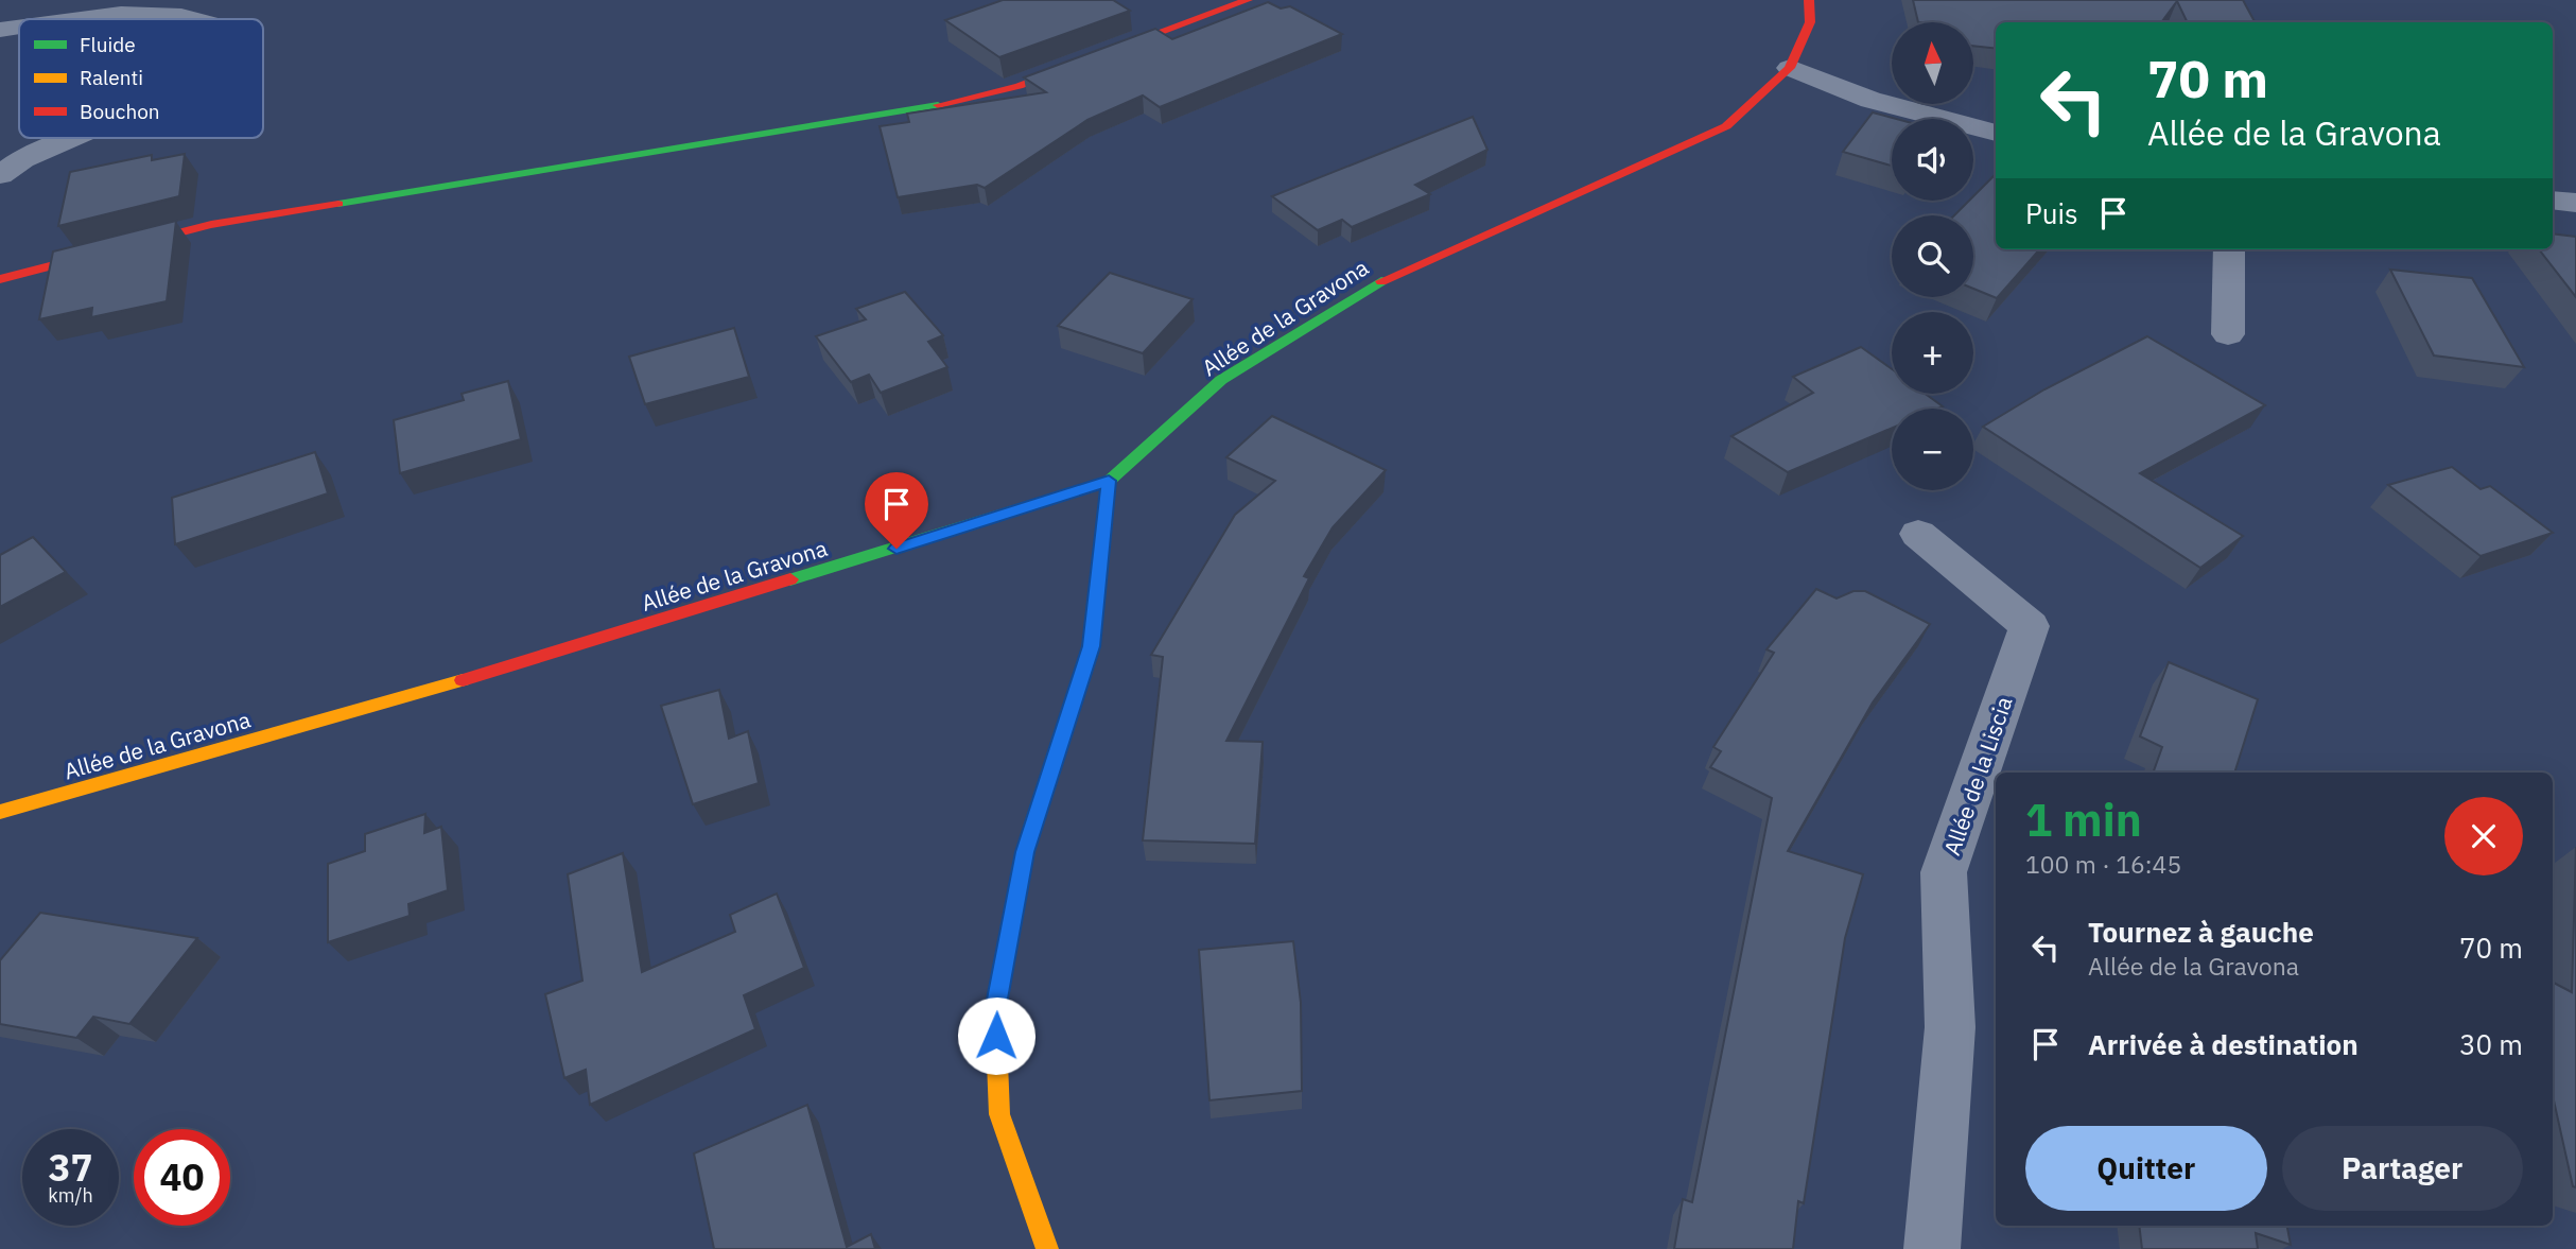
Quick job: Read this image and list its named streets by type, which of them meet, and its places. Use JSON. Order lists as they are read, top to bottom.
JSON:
{
  "streets": {
    "street": ["Allée de la Gravona", "Allée de la Liscia"]
  },
  "legend": ["Fluide", "Ralenti", "Bouchon"],
  "north": "top",
  "page": {
    "map_buttons": ["+", "−"],
    "turn": ["70 m", "Allée de la Gravona"],
    "then": "Puis",
    "heading": ["1 min", "100 m · 16:45"],
    "list": [
      {
        "name": "Tournez à gauche",
        "note": "Allée de la Gravona",
        "value": "70 m"
      },
      {
        "name": "Arrivée à destination",
        "value": "30 m"
      }
    ],
    "buttons": ["Quitter", "Partager"],
    "speed": "37 km/h",
    "limit": "40"
  }
}
